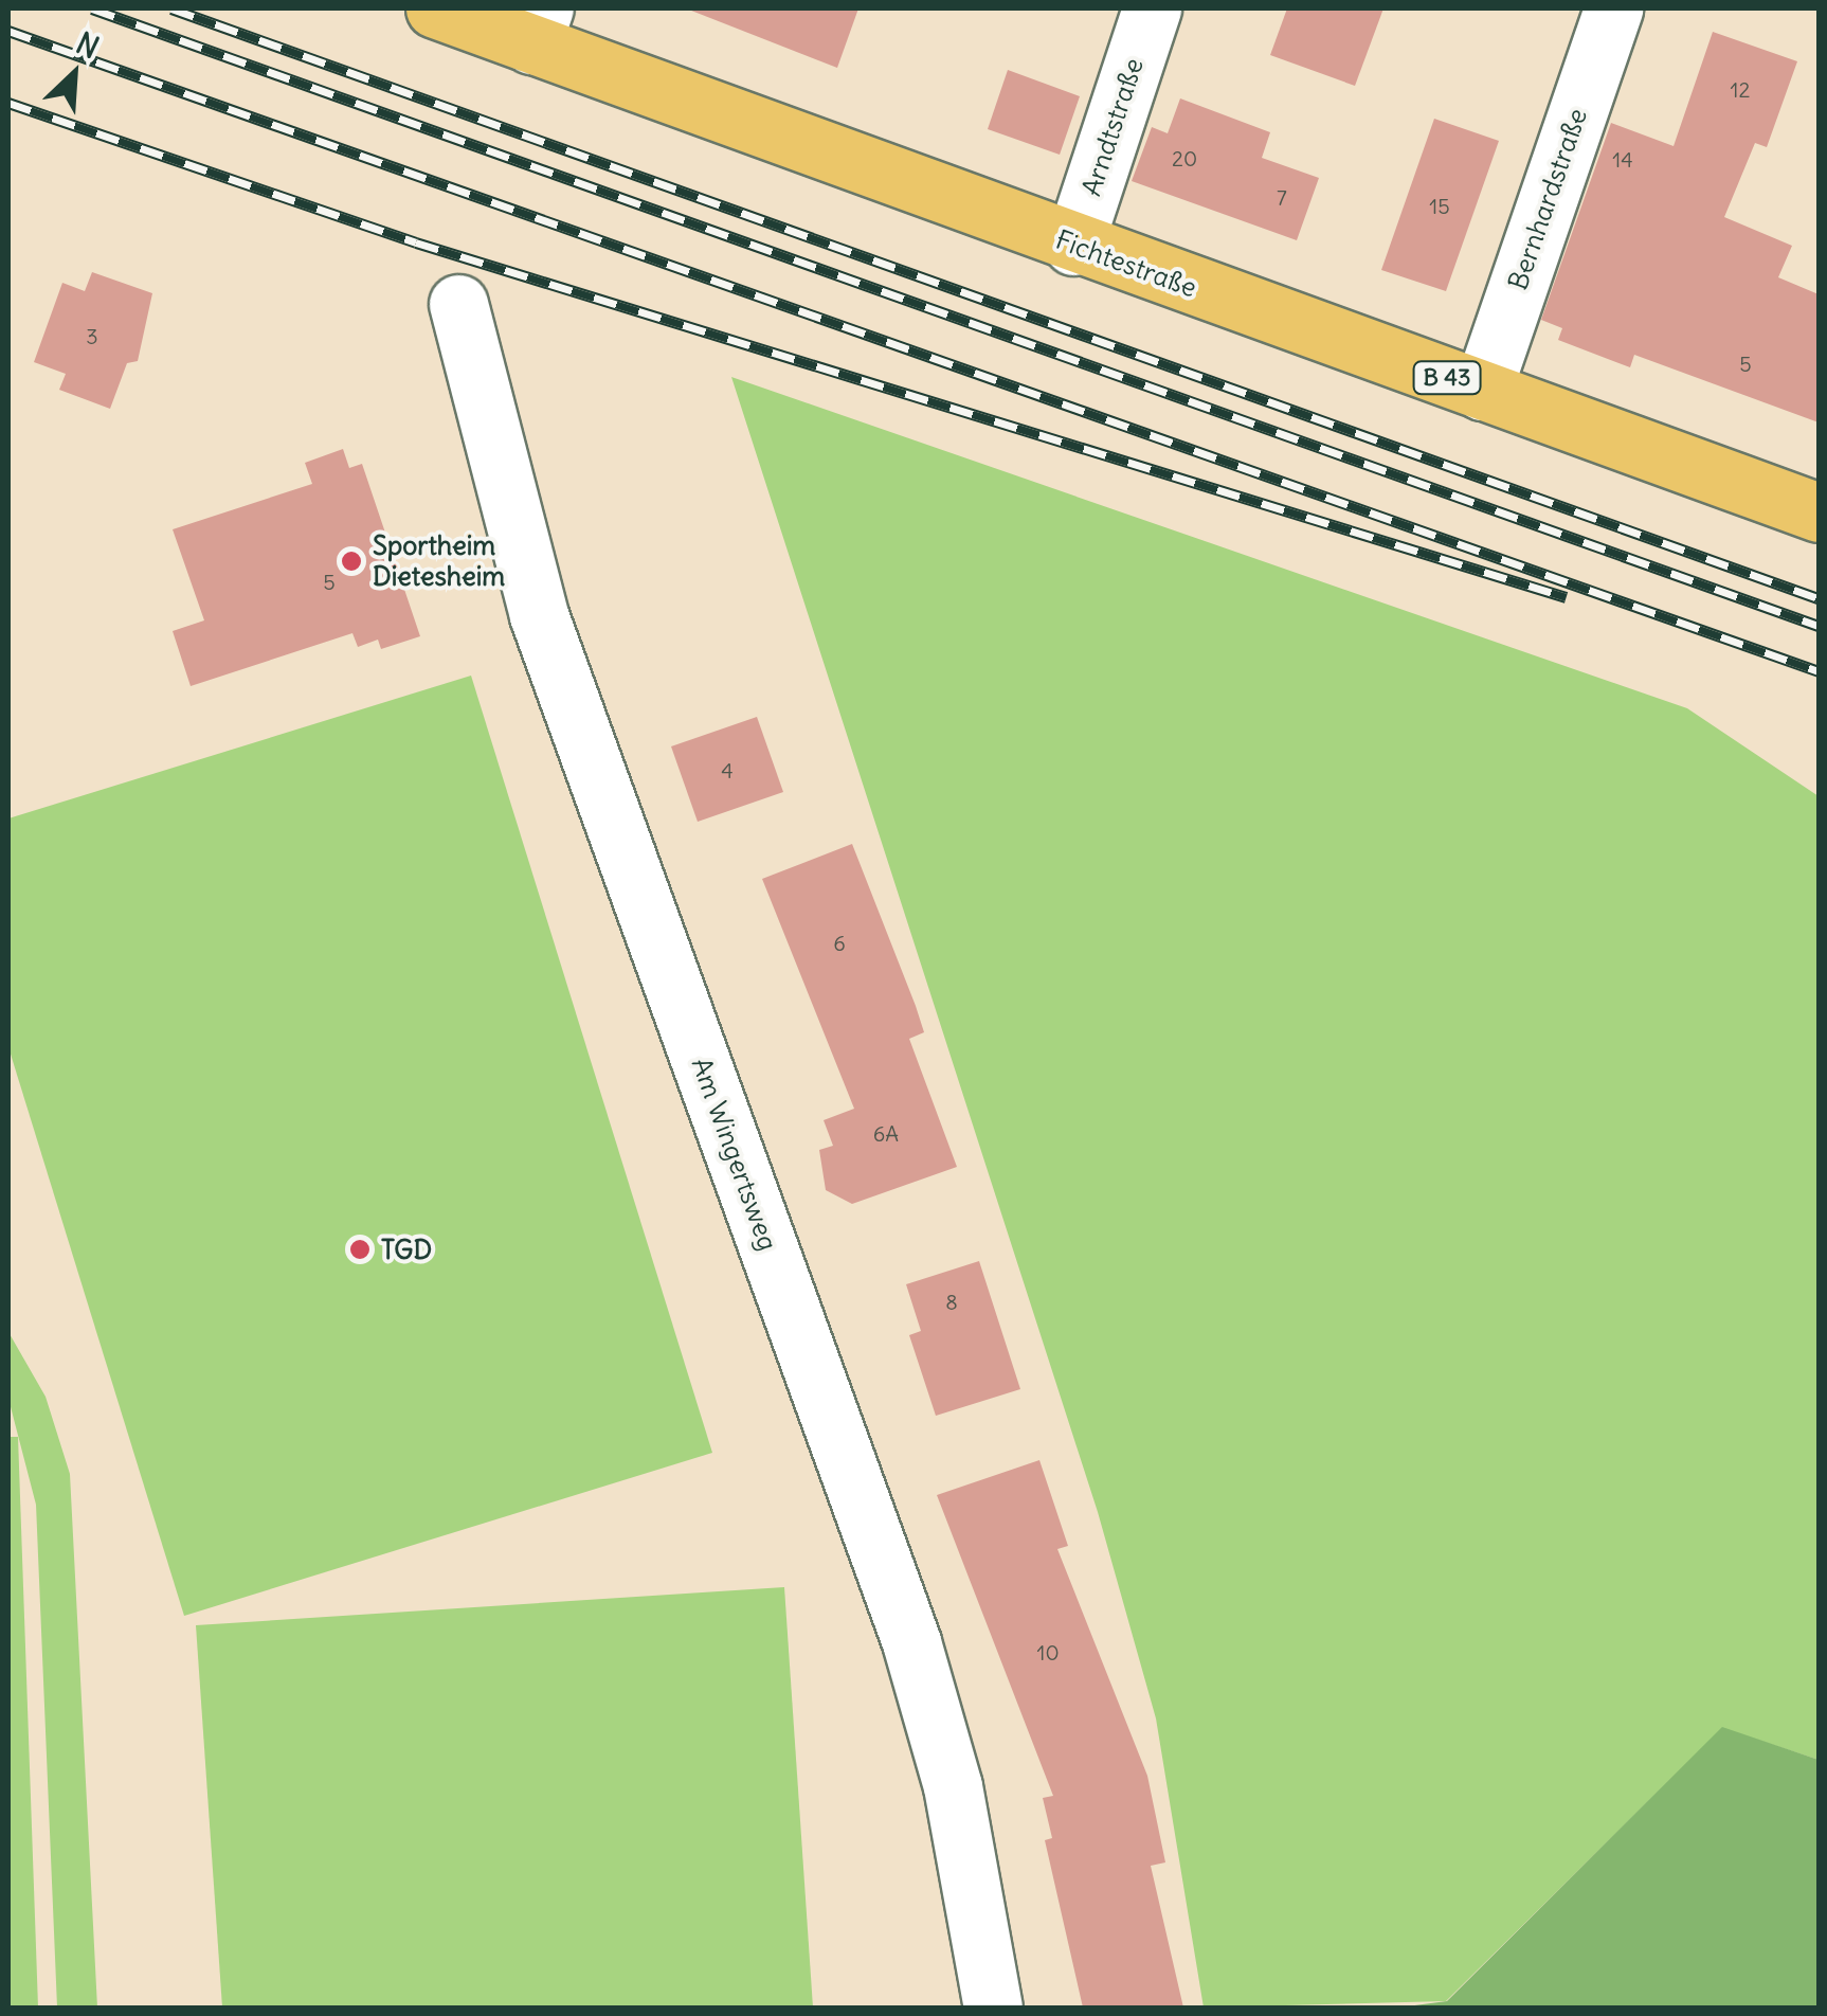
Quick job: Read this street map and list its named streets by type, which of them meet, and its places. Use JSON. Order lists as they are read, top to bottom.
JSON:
{
  "streets": {
    "main road": ["Fichtestraße", "B 43"],
    "street": ["Arndtstraße", "Bernhardstraße", "Am Wingertsweg"]
  },
  "crossings": [
    ["Arndtstraße", "Fichtestraße"],
    ["Bernhardstraße", "Fichtestraße"]
  ],
  "places": ["Sportheim Dietesheim", "TGD"],
  "house_numbers": [
    "12",
    "20",
    "14",
    "7",
    "15",
    "3",
    "5",
    "5",
    "4",
    "6",
    "6A",
    "8",
    "10"
  ],
  "north": "top right"
}
